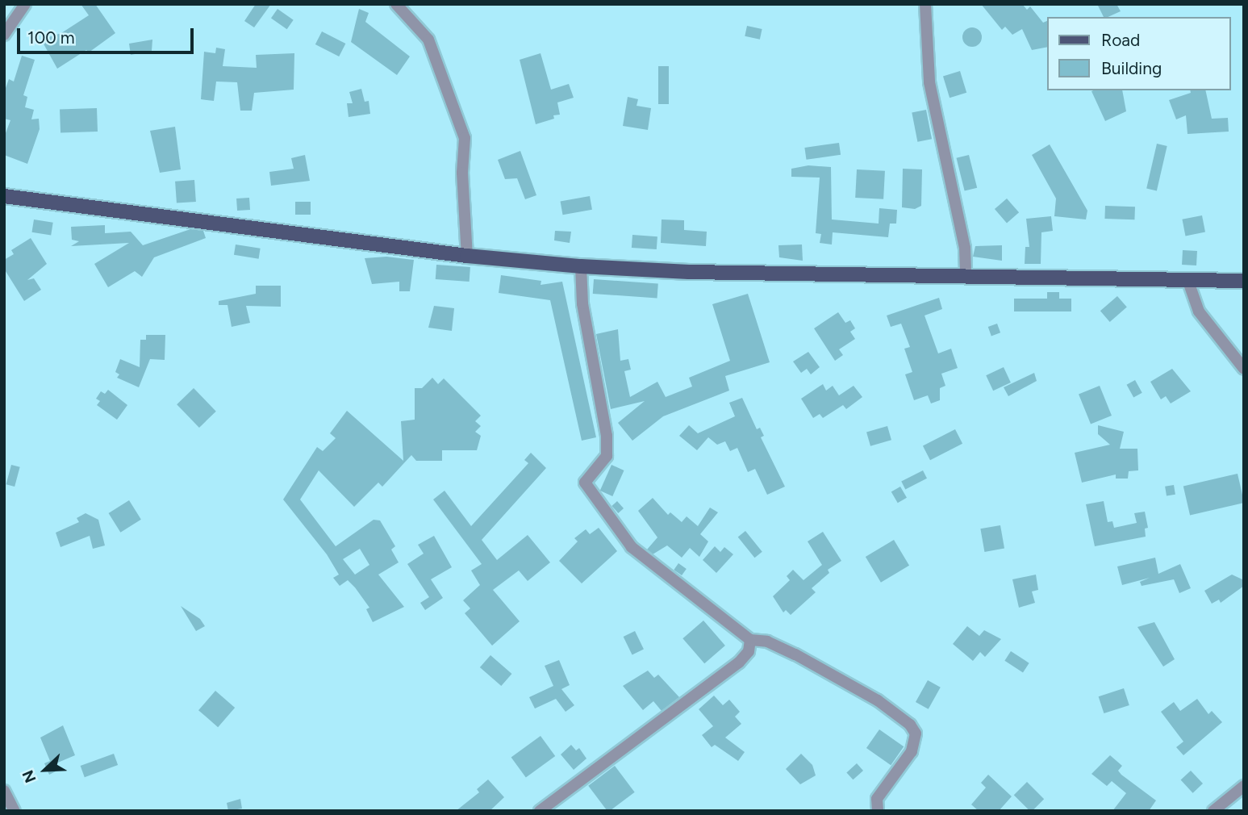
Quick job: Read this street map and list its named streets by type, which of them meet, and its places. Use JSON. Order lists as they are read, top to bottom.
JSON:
{
  "legend": ["Road", "Building"],
  "scale_bar": "100 m",
  "north": "bottom left"
}
